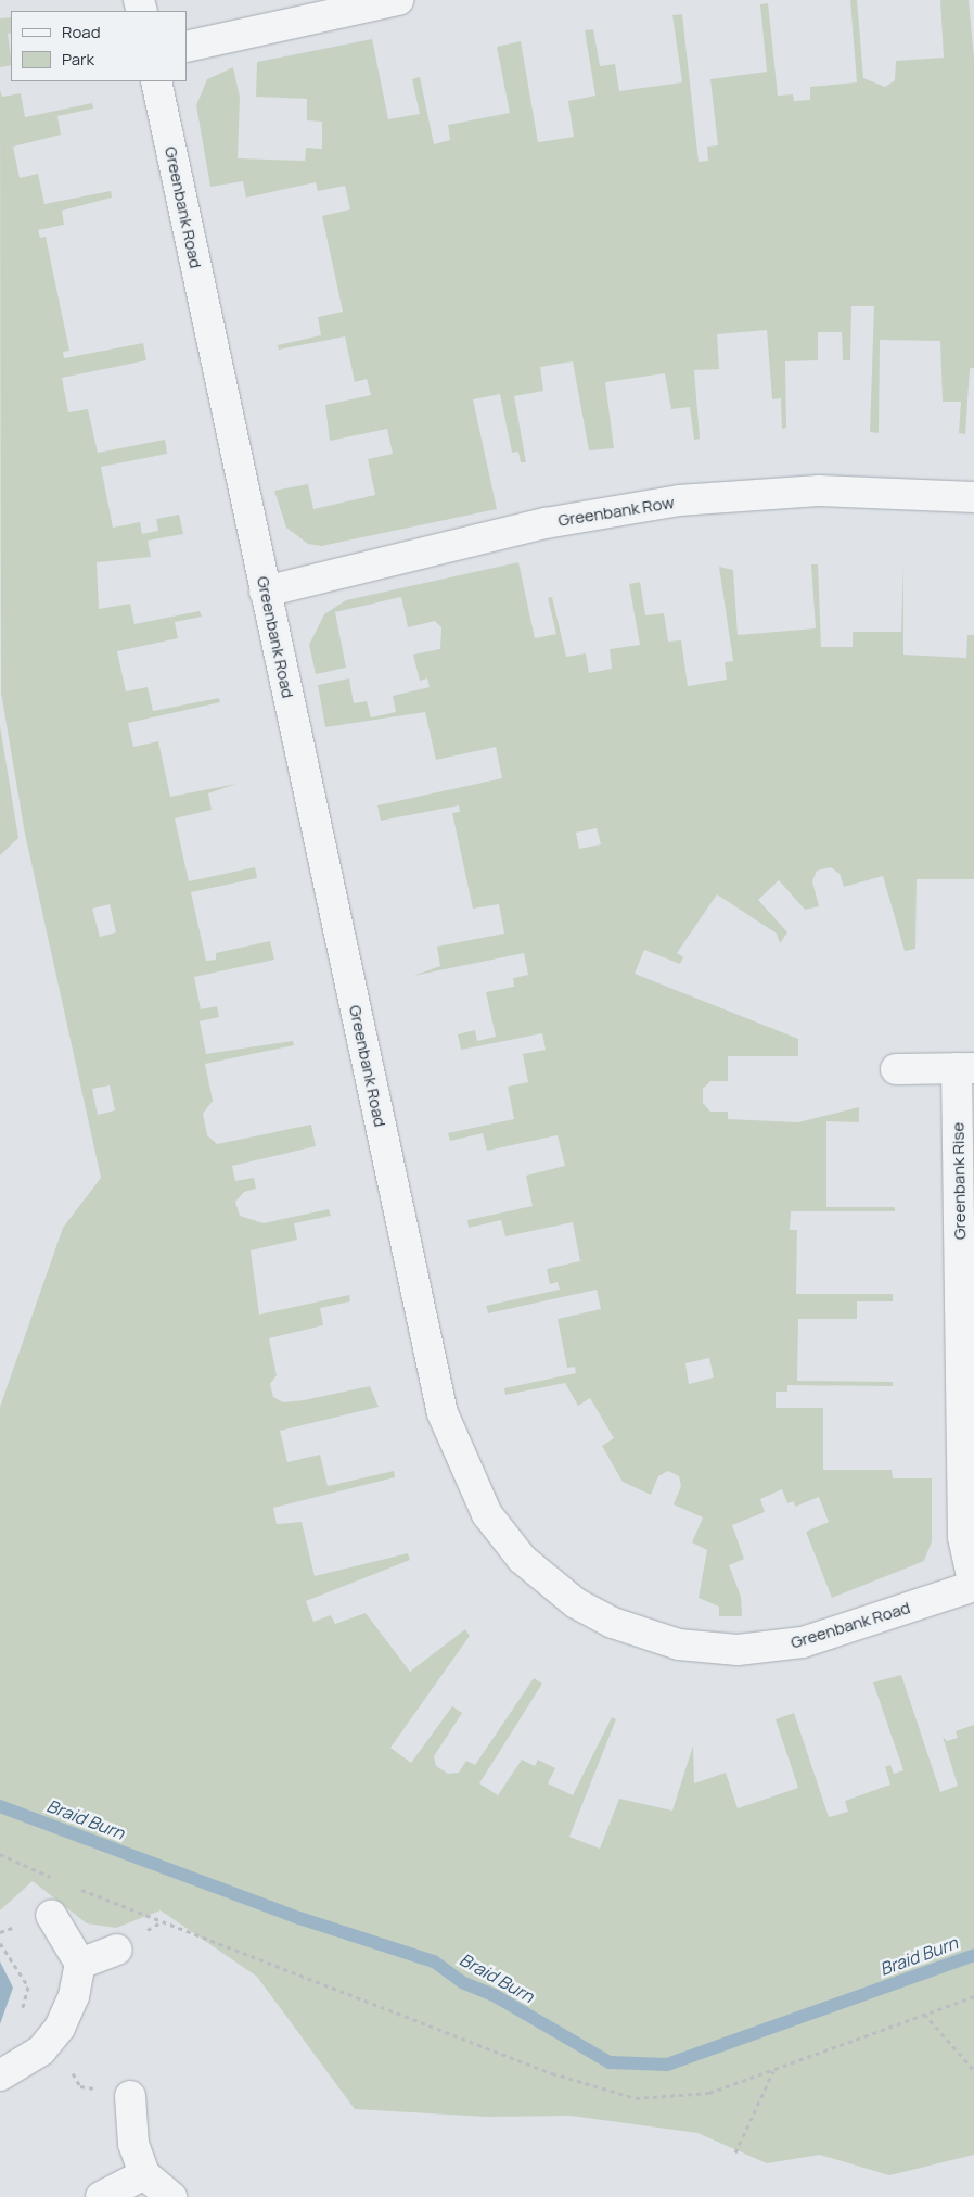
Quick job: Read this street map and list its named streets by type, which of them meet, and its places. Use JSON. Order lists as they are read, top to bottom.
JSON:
{
  "streets": {
    "street": ["Greenbank Road", "Greenbank Row", "Greenbank Rise"]
  },
  "crossings": [
    ["Greenbank Road", "Greenbank Row"],
    ["Greenbank Road", "Greenbank Rise"]
  ],
  "water": ["Braid Burn"],
  "legend": ["Road", "Park"]
}
